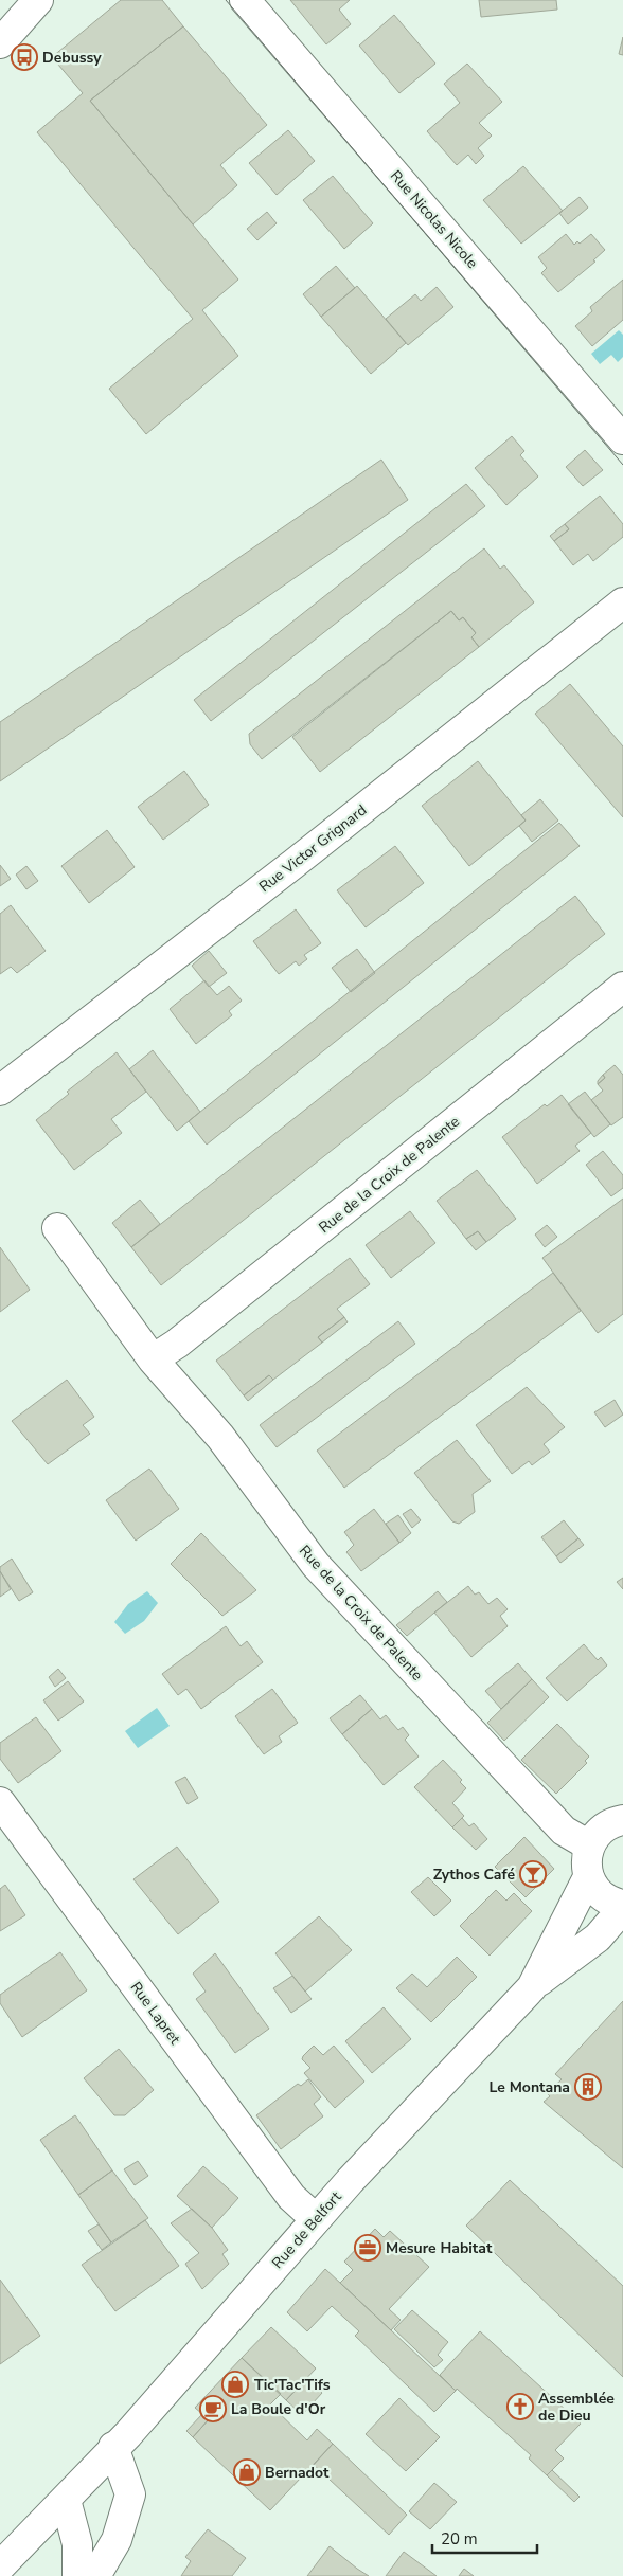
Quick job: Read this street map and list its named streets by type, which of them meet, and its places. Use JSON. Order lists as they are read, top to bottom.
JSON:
{
  "streets": {
    "street": [
      "Rue Nicolas Nicole",
      "Rue Victor Grignard",
      "Rue de la Croix de Palente",
      "Rue Lapret",
      "Rue de Belfort"
    ]
  },
  "crossings": [
    ["Rue Lapret", "Rue de Belfort"]
  ],
  "places": {
    "bus stop": ["Debussy"],
    "bar": ["Zythos Café"],
    "building": ["Le Montana"],
    "office": ["Mesure Habitat"],
    "shop": ["Tic'Tac'Tifs", "Bernadot"],
    "church": ["Assemblée de Dieu"],
    "cafe": ["La Boule d'Or"]
  },
  "scale_bar": "20 m"
}
